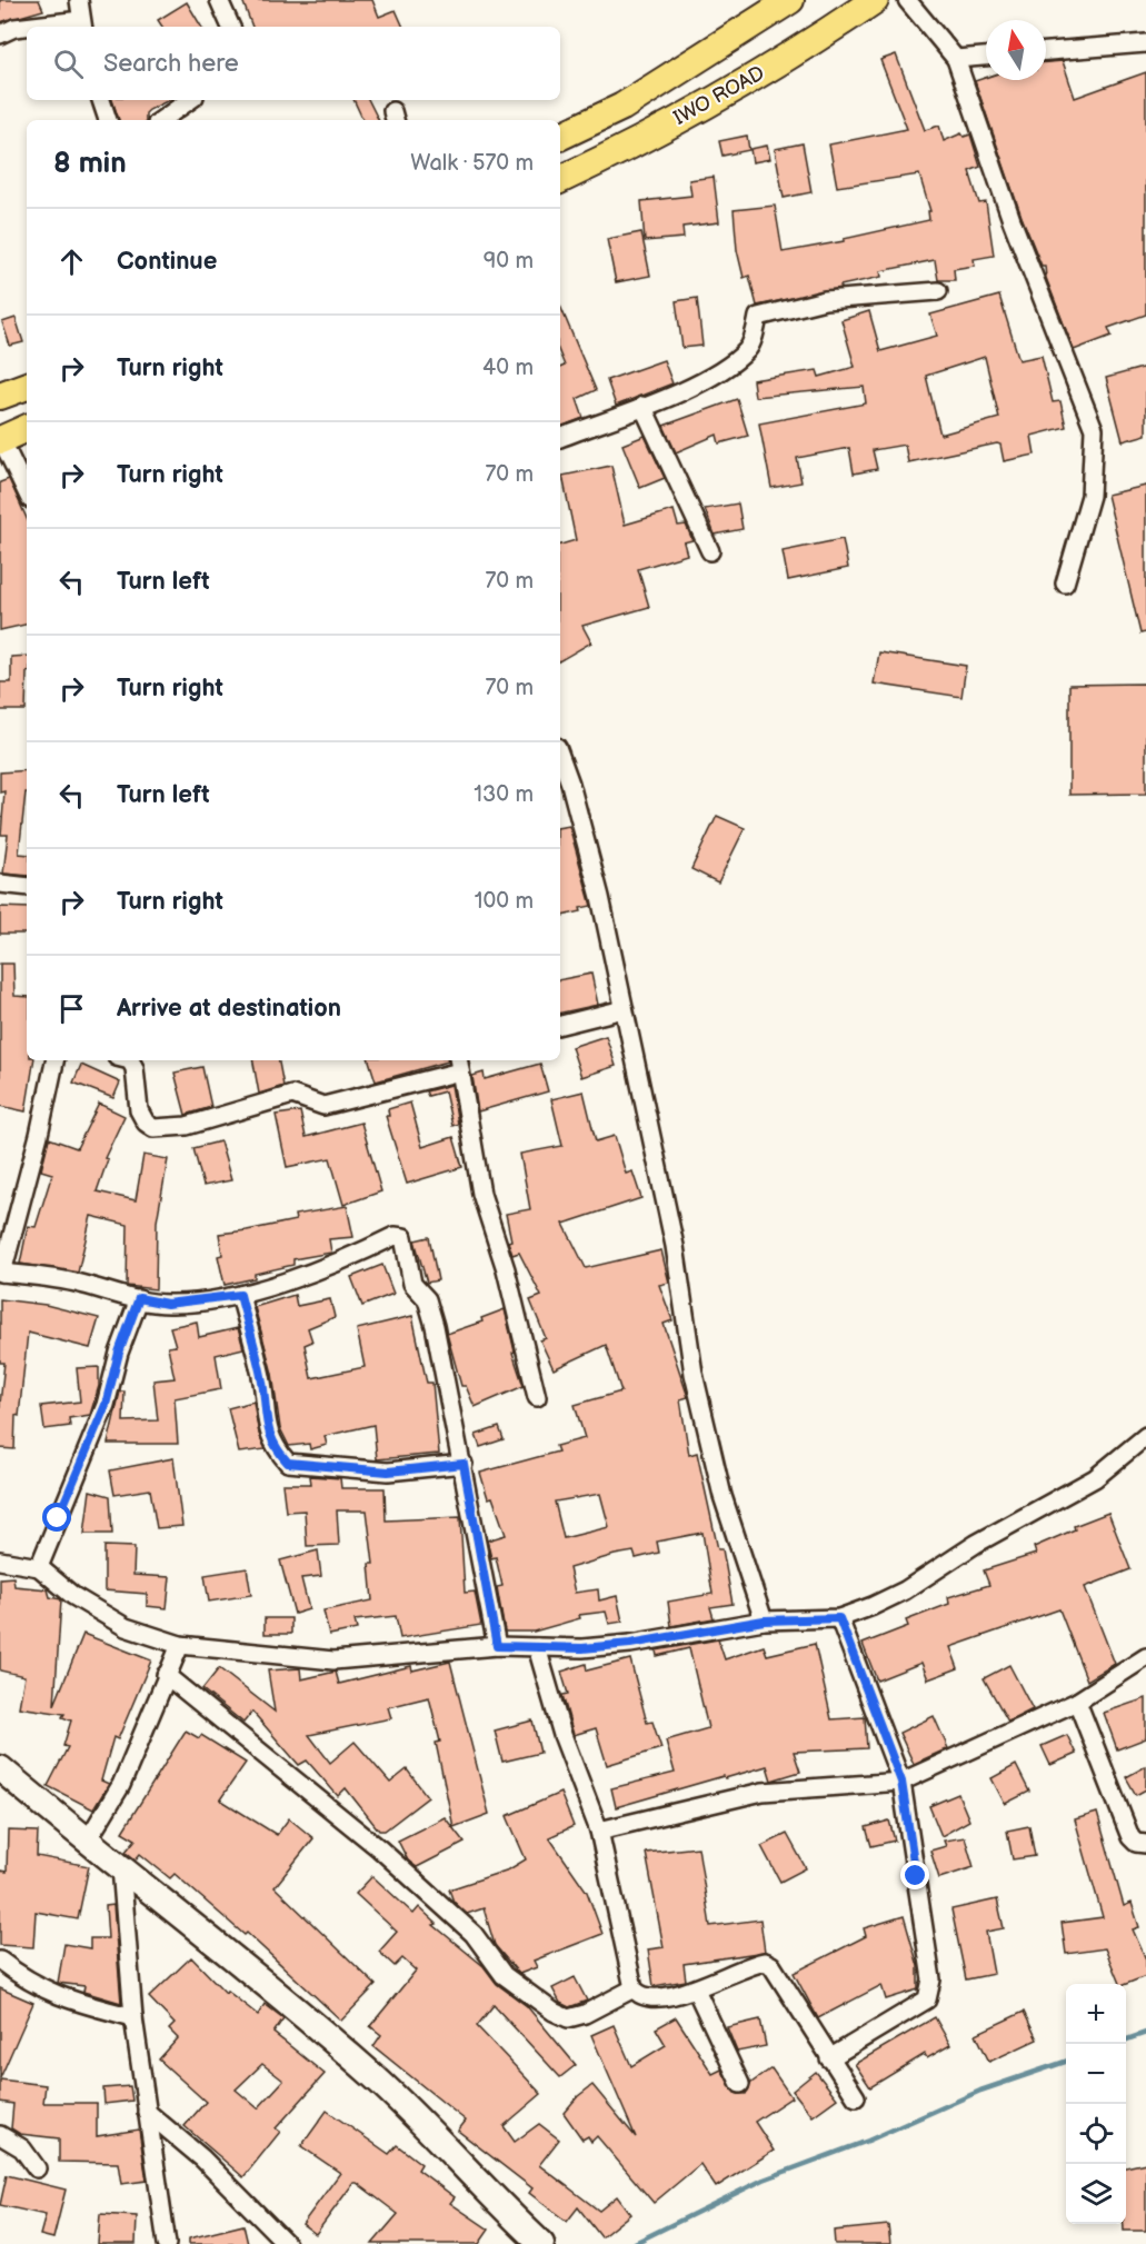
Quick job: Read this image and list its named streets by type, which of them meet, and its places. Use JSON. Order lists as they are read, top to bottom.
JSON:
{
  "streets": {
    "main road": ["IWO ROAD"]
  },
  "north": "top",
  "page": {
    "search": "Search here",
    "heading": ["8 min", "Walk · 570 m"],
    "list": [
      ["Continue", "90 m"],
      ["Turn right", "40 m"],
      ["Turn right", "70 m"],
      ["Turn left", "70 m"],
      ["Turn right", "70 m"],
      ["Turn left", "130 m"],
      ["Turn right", "100 m"],
      "Arrive at destination"
    ],
    "map_buttons": ["+", "−"]
  }
}
